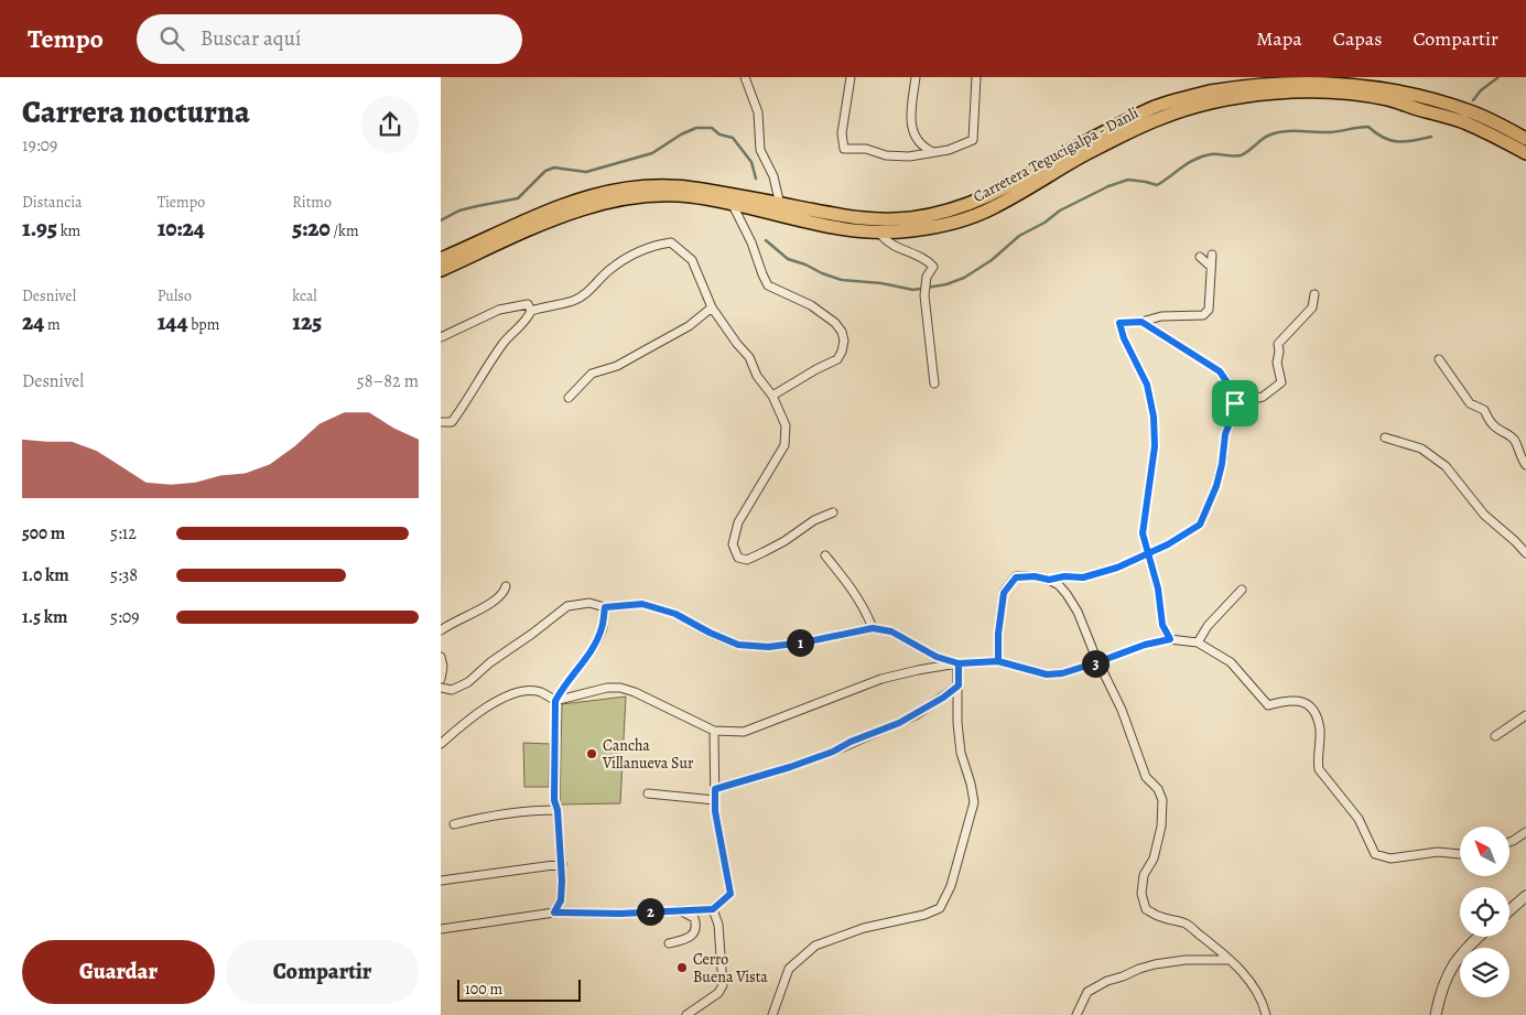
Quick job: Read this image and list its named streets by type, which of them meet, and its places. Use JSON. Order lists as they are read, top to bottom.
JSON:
{
  "streets": {
    "highway": ["Carretera Tegucigalpa - Danli"]
  },
  "places": ["Cancha Villanueva Sur", "Cerro Buena Vista"],
  "scale_bar": "100 m",
  "north": "top left",
  "page": {
    "header": "Tempo",
    "search": "Buscar aquí",
    "nav": ["Mapa", "Capas", "Compartir"],
    "heading": ["Carrera nocturna", "19:09"],
    "stats": [
      ["Distancia", "1.95 km"],
      ["Tiempo", "10:24"],
      ["Ritmo", "5:20 /km"],
      ["Desnivel", "24 m"],
      ["Pulso", "144 bpm"],
      ["kcal", "125"]
    ],
    "chart": ["Desnivel", "58–82 m"],
    "list": [
      {
        "name": "500 m",
        "note": "5:12"
      },
      {
        "name": "1.0 km",
        "note": "5:38"
      },
      {
        "name": "1.5 km",
        "note": "5:09"
      }
    ],
    "pins": ["1", "3", "2"],
    "buttons": ["Guardar", "Compartir"],
    "scale": "100 m"
  }
}
